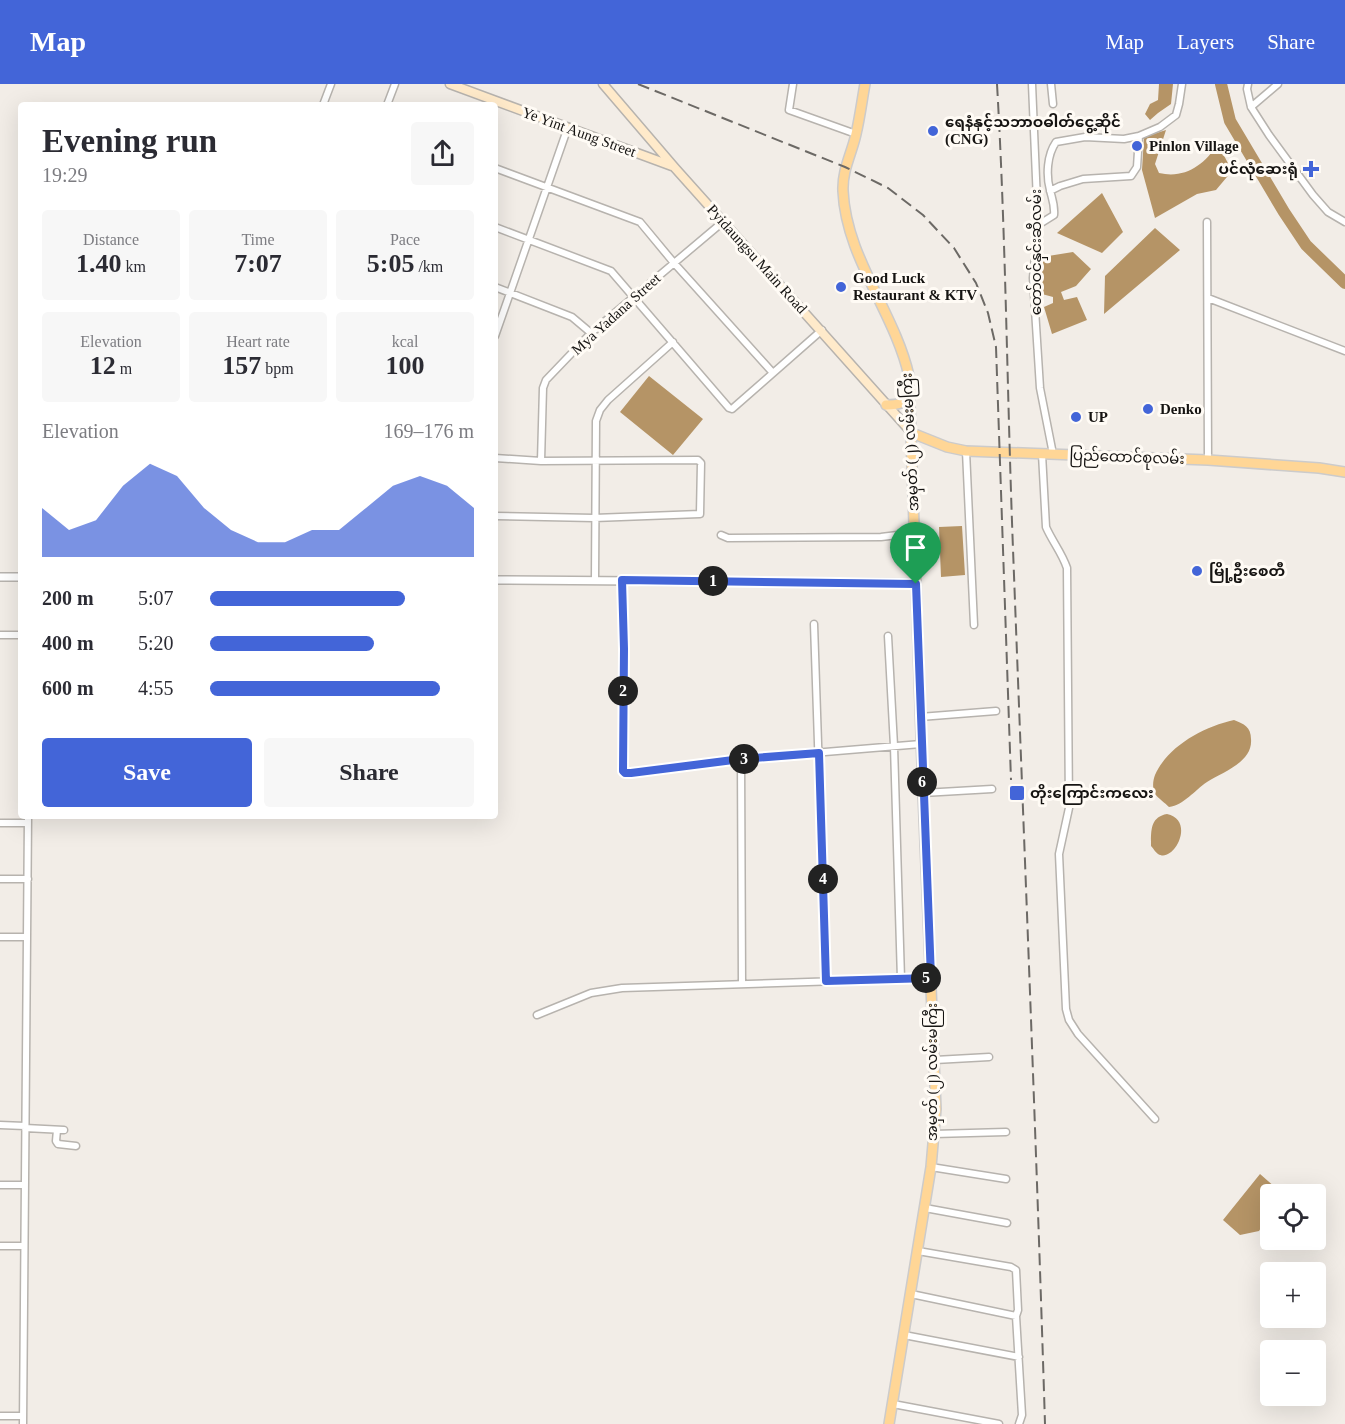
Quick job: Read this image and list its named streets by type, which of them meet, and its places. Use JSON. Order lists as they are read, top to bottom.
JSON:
{
  "streets": {
    "main road": [
      "Ye Yint Aung Street",
      "Pyidaungsu Main Road",
      "အမှတ် (၂) လမ်းမကြီး",
      "ပြည်ထောင်စုလမ်း"
    ],
    "street": ["တော်ဝင်နှင်းဆီလမ်း", "Mya Yadana Street"]
  },
  "crossings": [
    ["Ye Yint Aung Street", "Pyidaungsu Main Road"],
    ["တော်ဝင်နှင်းဆီလမ်း", "ပြည်ထောင်စုလမ်း"],
    ["Pyidaungsu Main Road", "Mya Yadana Street"],
    ["Pyidaungsu Main Road", "အမှတ် (၂) လမ်းမကြီး"],
    ["Pyidaungsu Main Road", "ပြည်ထောင်စုလမ်း"],
    ["အမှတ် (၂) လမ်းမကြီး", "ပြည်ထောင်စုလမ်း"]
  ],
  "places": {
    "other": [
      "ရေနံနှင့်သဘာဝဓါတ်ငွေ့ဆိုင် (CNG)",
      "Pinlon Village",
      "Good Luck Restaurant & KTV",
      "Denko",
      "UP",
      "မြို့ဦးစေတီ"
    ],
    "health": ["ပင်လုံဆေးရုံ"],
    "transit": ["တိုးကြောင်းကလေး"]
  },
  "page": {
    "header": "Map",
    "nav": ["Map", "Layers", "Share"],
    "heading": ["Evening run", "19:29"],
    "stats": [
      ["Distance", "1.40 km"],
      ["Time", "7:07"],
      ["Pace", "5:05 /km"],
      ["Elevation", "12 m"],
      ["Heart rate", "157 bpm"],
      ["kcal", "100"]
    ],
    "chart": ["Elevation", "169–176 m"],
    "pins": [
      "1",
      "2",
      "3",
      "6",
      "4",
      "5"
    ],
    "list": [
      {
        "name": "200 m",
        "note": "5:07"
      },
      {
        "name": "400 m",
        "note": "5:20"
      },
      {
        "name": "600 m",
        "note": "4:55"
      }
    ],
    "buttons": ["Save", "Share"],
    "map_buttons": ["+", "−"]
  }
}
